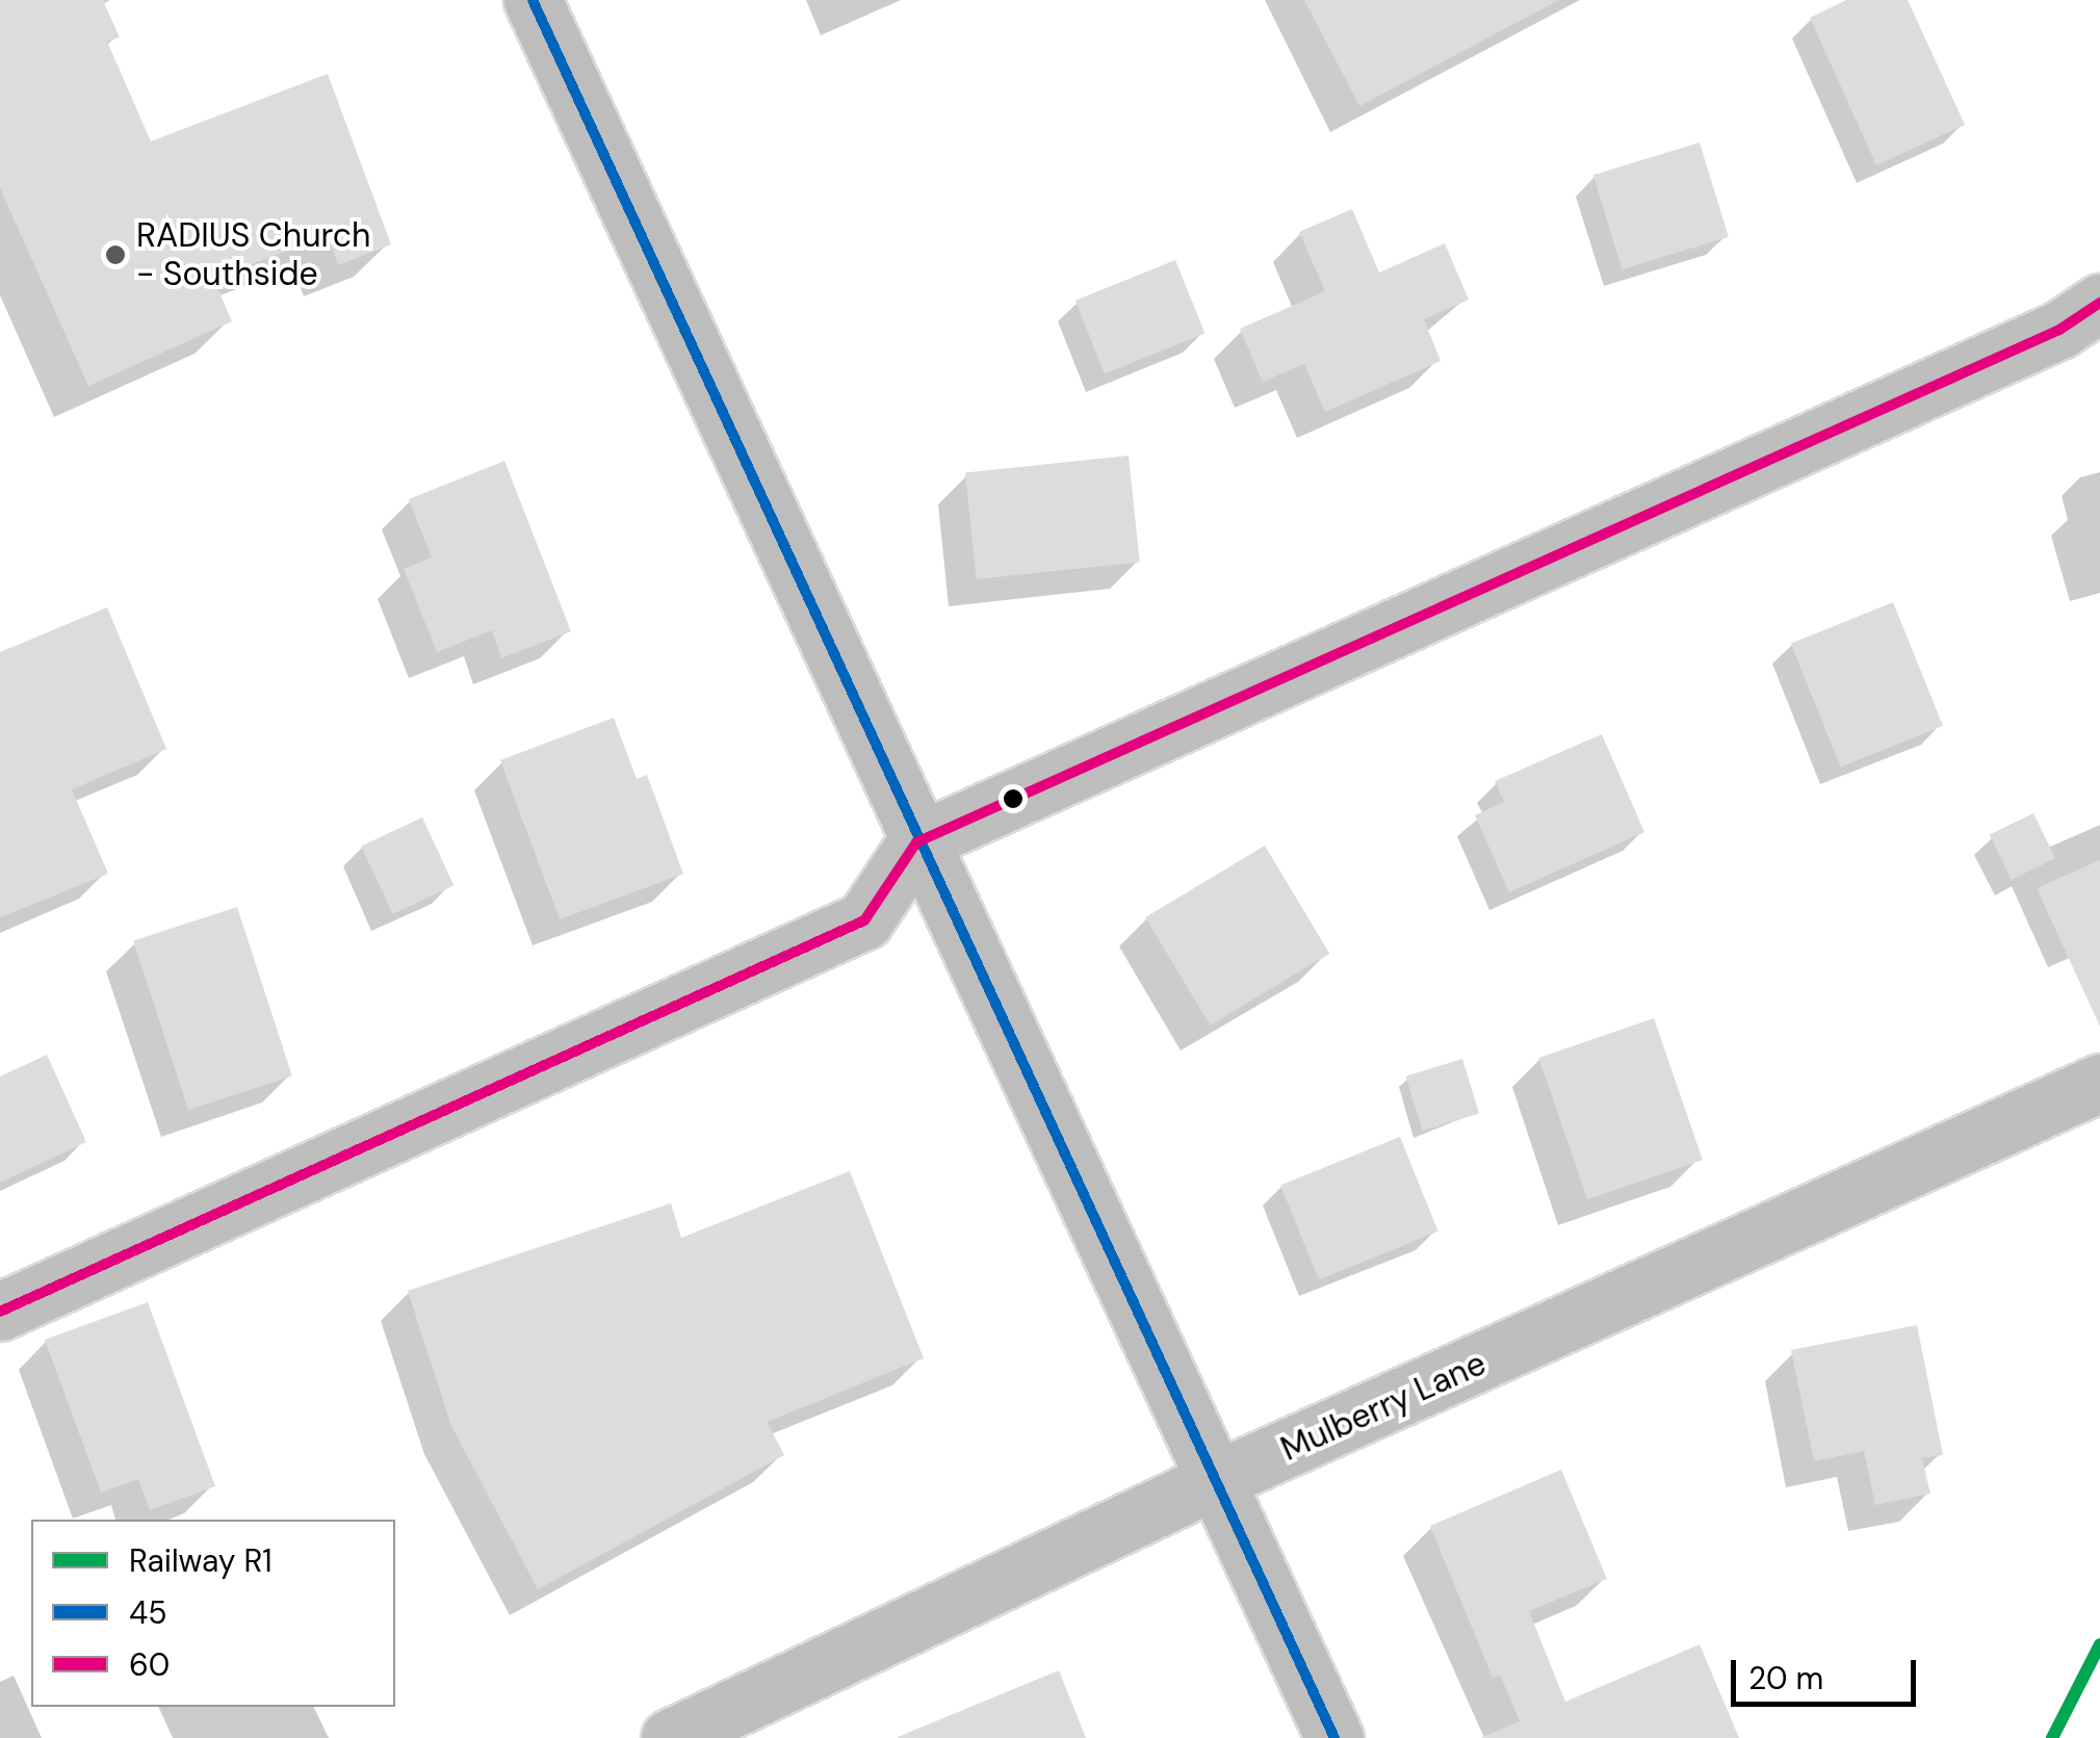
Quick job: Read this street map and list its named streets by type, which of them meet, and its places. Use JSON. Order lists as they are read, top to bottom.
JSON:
{
  "streets": {
    "street": ["Mulberry Lane"]
  },
  "places": ["RADIUS Church - Southside"],
  "lines": ["transit line 45", "transit line 60", "rail line R1"],
  "legend": ["Railway R1", "45", "60"],
  "scale_bar": "20 m"
}
